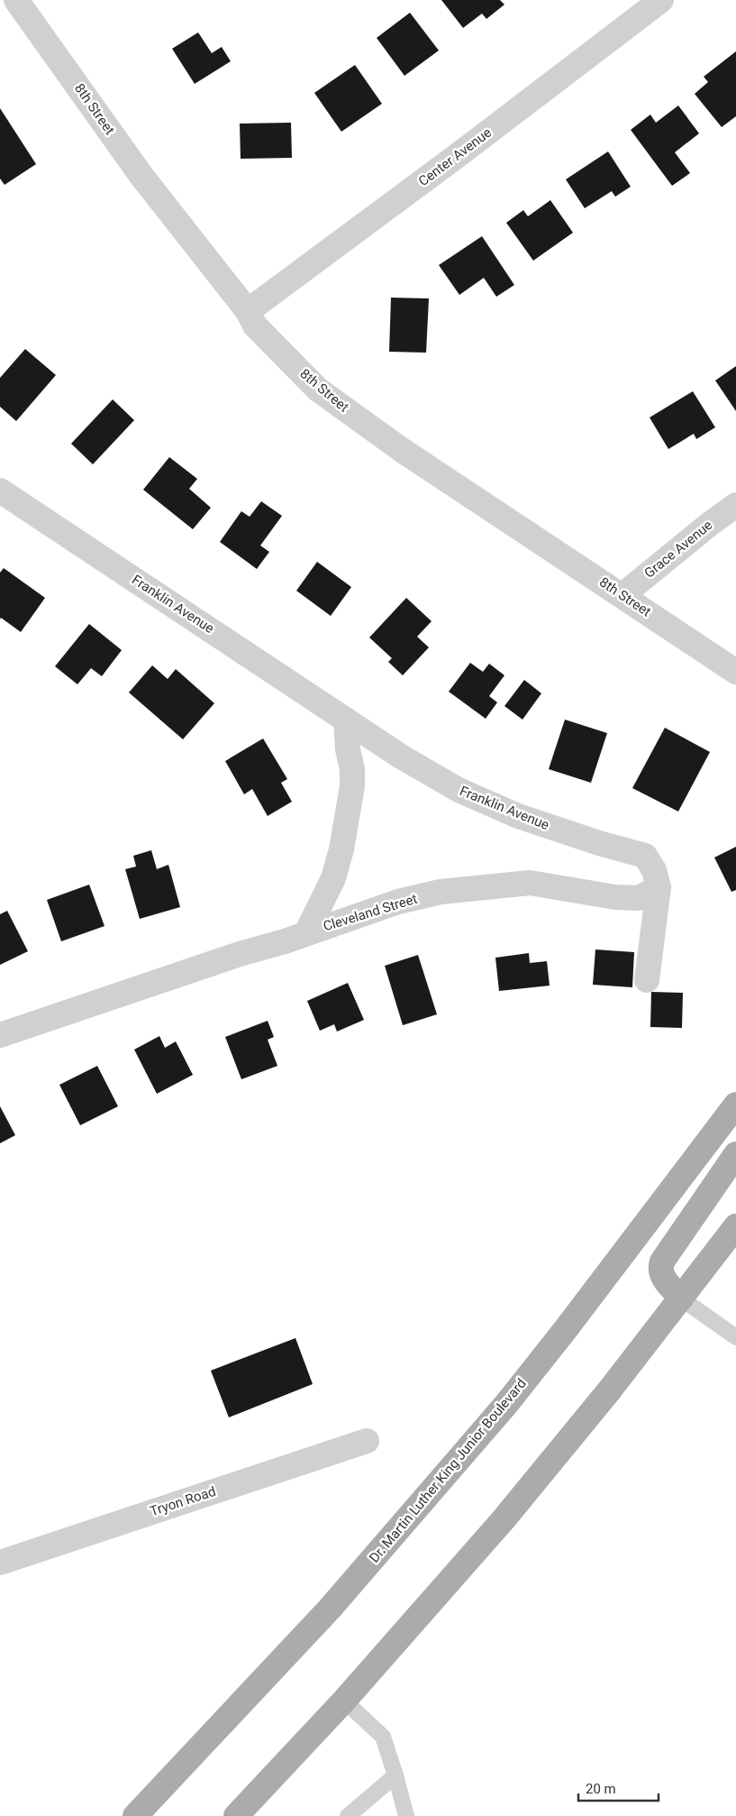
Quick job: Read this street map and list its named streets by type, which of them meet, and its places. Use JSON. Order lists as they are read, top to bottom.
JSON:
{
  "streets": {
    "main road": ["Dr. Martin Luther King Junior Boulevard"],
    "street": [
      "8th Street",
      "Center Avenue",
      "Grace Avenue",
      "Franklin Avenue",
      "Cleveland Street",
      "Tryon Road"
    ]
  },
  "crossings": [
    ["8th Street", "Center Avenue"],
    ["8th Street", "Grace Avenue"],
    ["Franklin Avenue", "Cleveland Street"]
  ],
  "scale_bar": "20 m"
}
